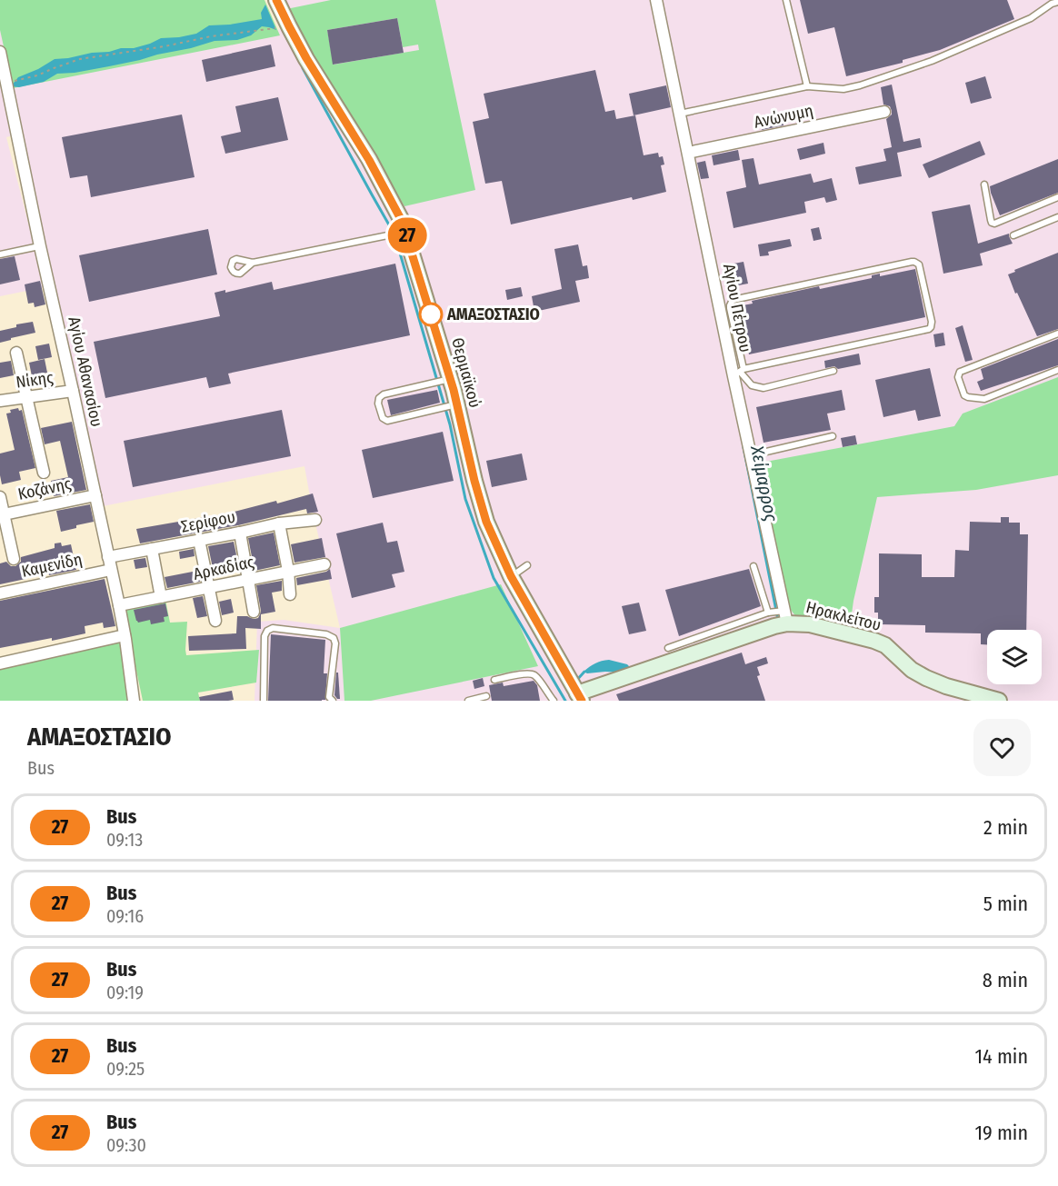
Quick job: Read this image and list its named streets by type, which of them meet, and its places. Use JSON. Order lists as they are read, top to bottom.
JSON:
{
  "streets": {
    "street": [
      "Ανώνυμη",
      "Αγίου Πέτρου",
      "Αγίου Αθανασίου",
      "Θερμαϊκού",
      "Νίκης",
      "Κοζάνης",
      "Σερίφου",
      "Καμενίδη",
      "Αρκαδίας",
      "Ηρακλείτου"
    ]
  },
  "crossings": [
    ["Ανώνυμη", "Αγίου Πέτρου"],
    ["Αγίου Πέτρου", "Ηρακλείτου"],
    ["Αγίου Αθανασίου", "Νίκης"],
    ["Αγίου Αθανασίου", "Κοζάνης"],
    ["Αγίου Αθανασίου", "Σερίφου"],
    ["Αγίου Αθανασίου", "Καμενίδη"],
    ["Αγίου Αθανασίου", "Αρκαδίας"],
    ["Θερμαϊκού", "Ηρακλείτου"]
  ],
  "water": ["Χείμαρρος"],
  "places": ["ΑΜΑΞΟΣΤΑΣΙΟ"],
  "lines": ["bus line 27"],
  "page": {
    "on_map": "27",
    "heading": ["ΑΜΑΞΟΣΤΑΣΙΟ", "Bus"],
    "list": [
      {
        "mark": "27",
        "name": "Bus",
        "note": "09:13",
        "value": "2 min"
      },
      {
        "mark": "27",
        "name": "Bus",
        "note": "09:16",
        "value": "5 min"
      },
      {
        "mark": "27",
        "name": "Bus",
        "note": "09:19",
        "value": "8 min"
      },
      {
        "mark": "27",
        "name": "Bus",
        "note": "09:25",
        "value": "14 min"
      },
      {
        "mark": "27",
        "name": "Bus",
        "note": "09:30",
        "value": "19 min"
      }
    ]
  }
}
